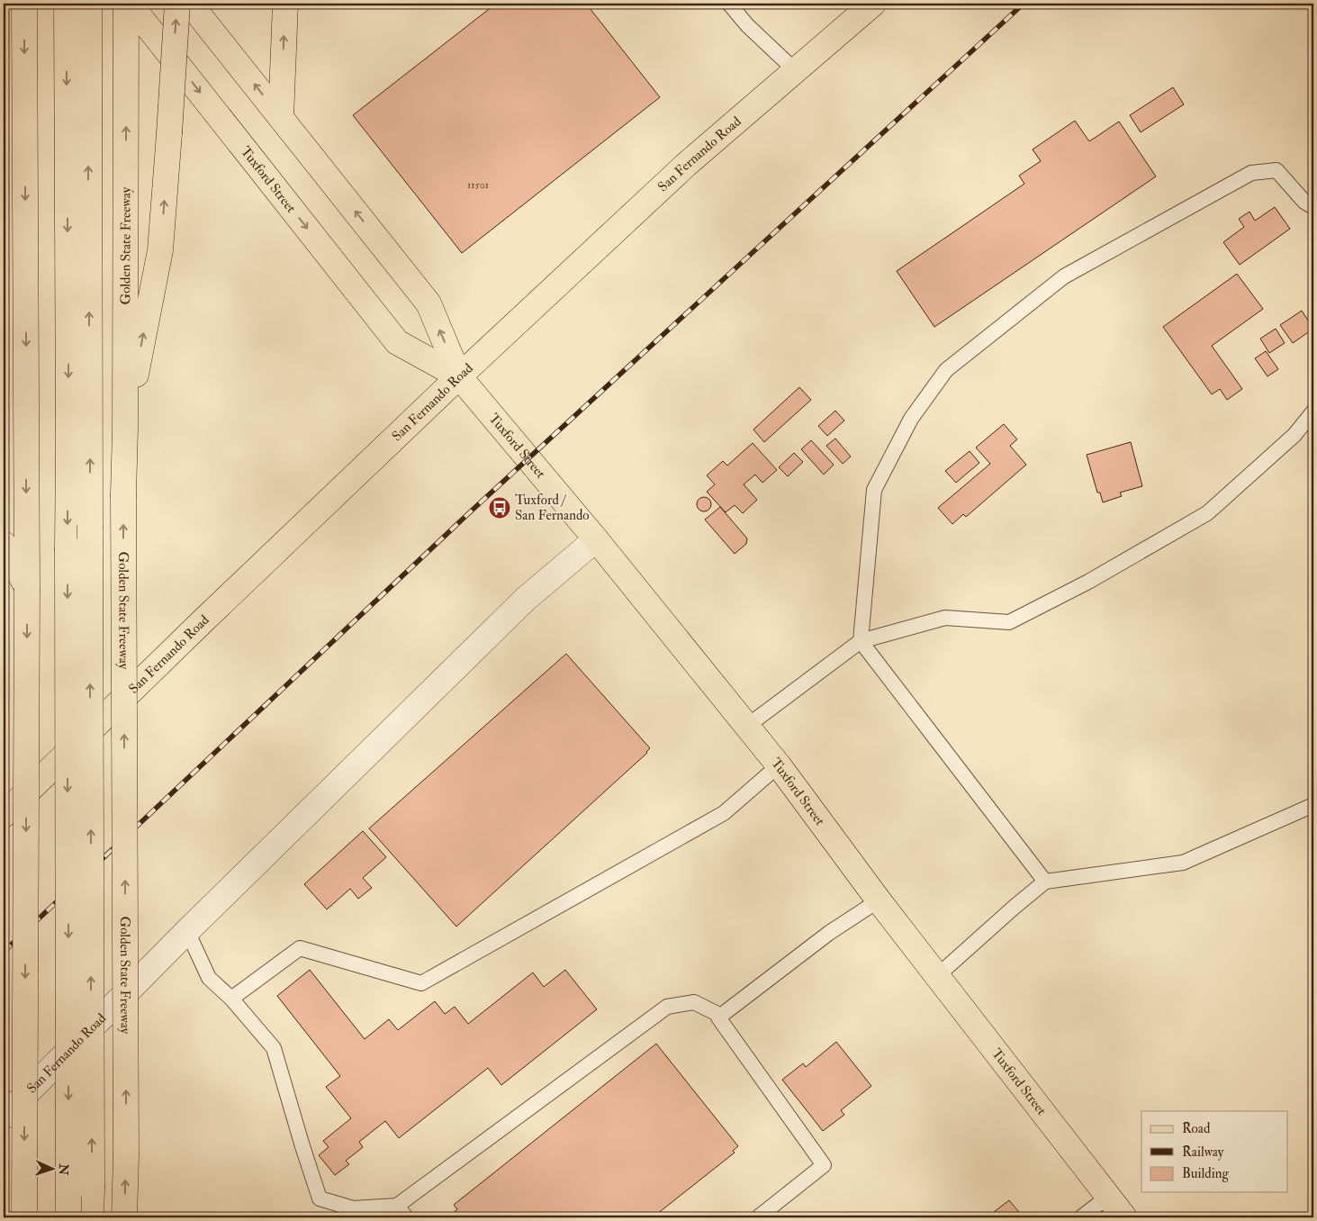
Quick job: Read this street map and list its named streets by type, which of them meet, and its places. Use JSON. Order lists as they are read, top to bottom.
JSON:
{
  "streets": {
    "main road": ["San Fernando Road", "Tuxford Street", "Golden State Freeway"]
  },
  "crossings": [
    ["San Fernando Road", "Tuxford Street"]
  ],
  "places": {
    "bus stop": ["Tuxford / San Fernando"]
  },
  "house_numbers": ["11501"],
  "legend": ["Road", "Railway", "Building"],
  "north": "right"
}
